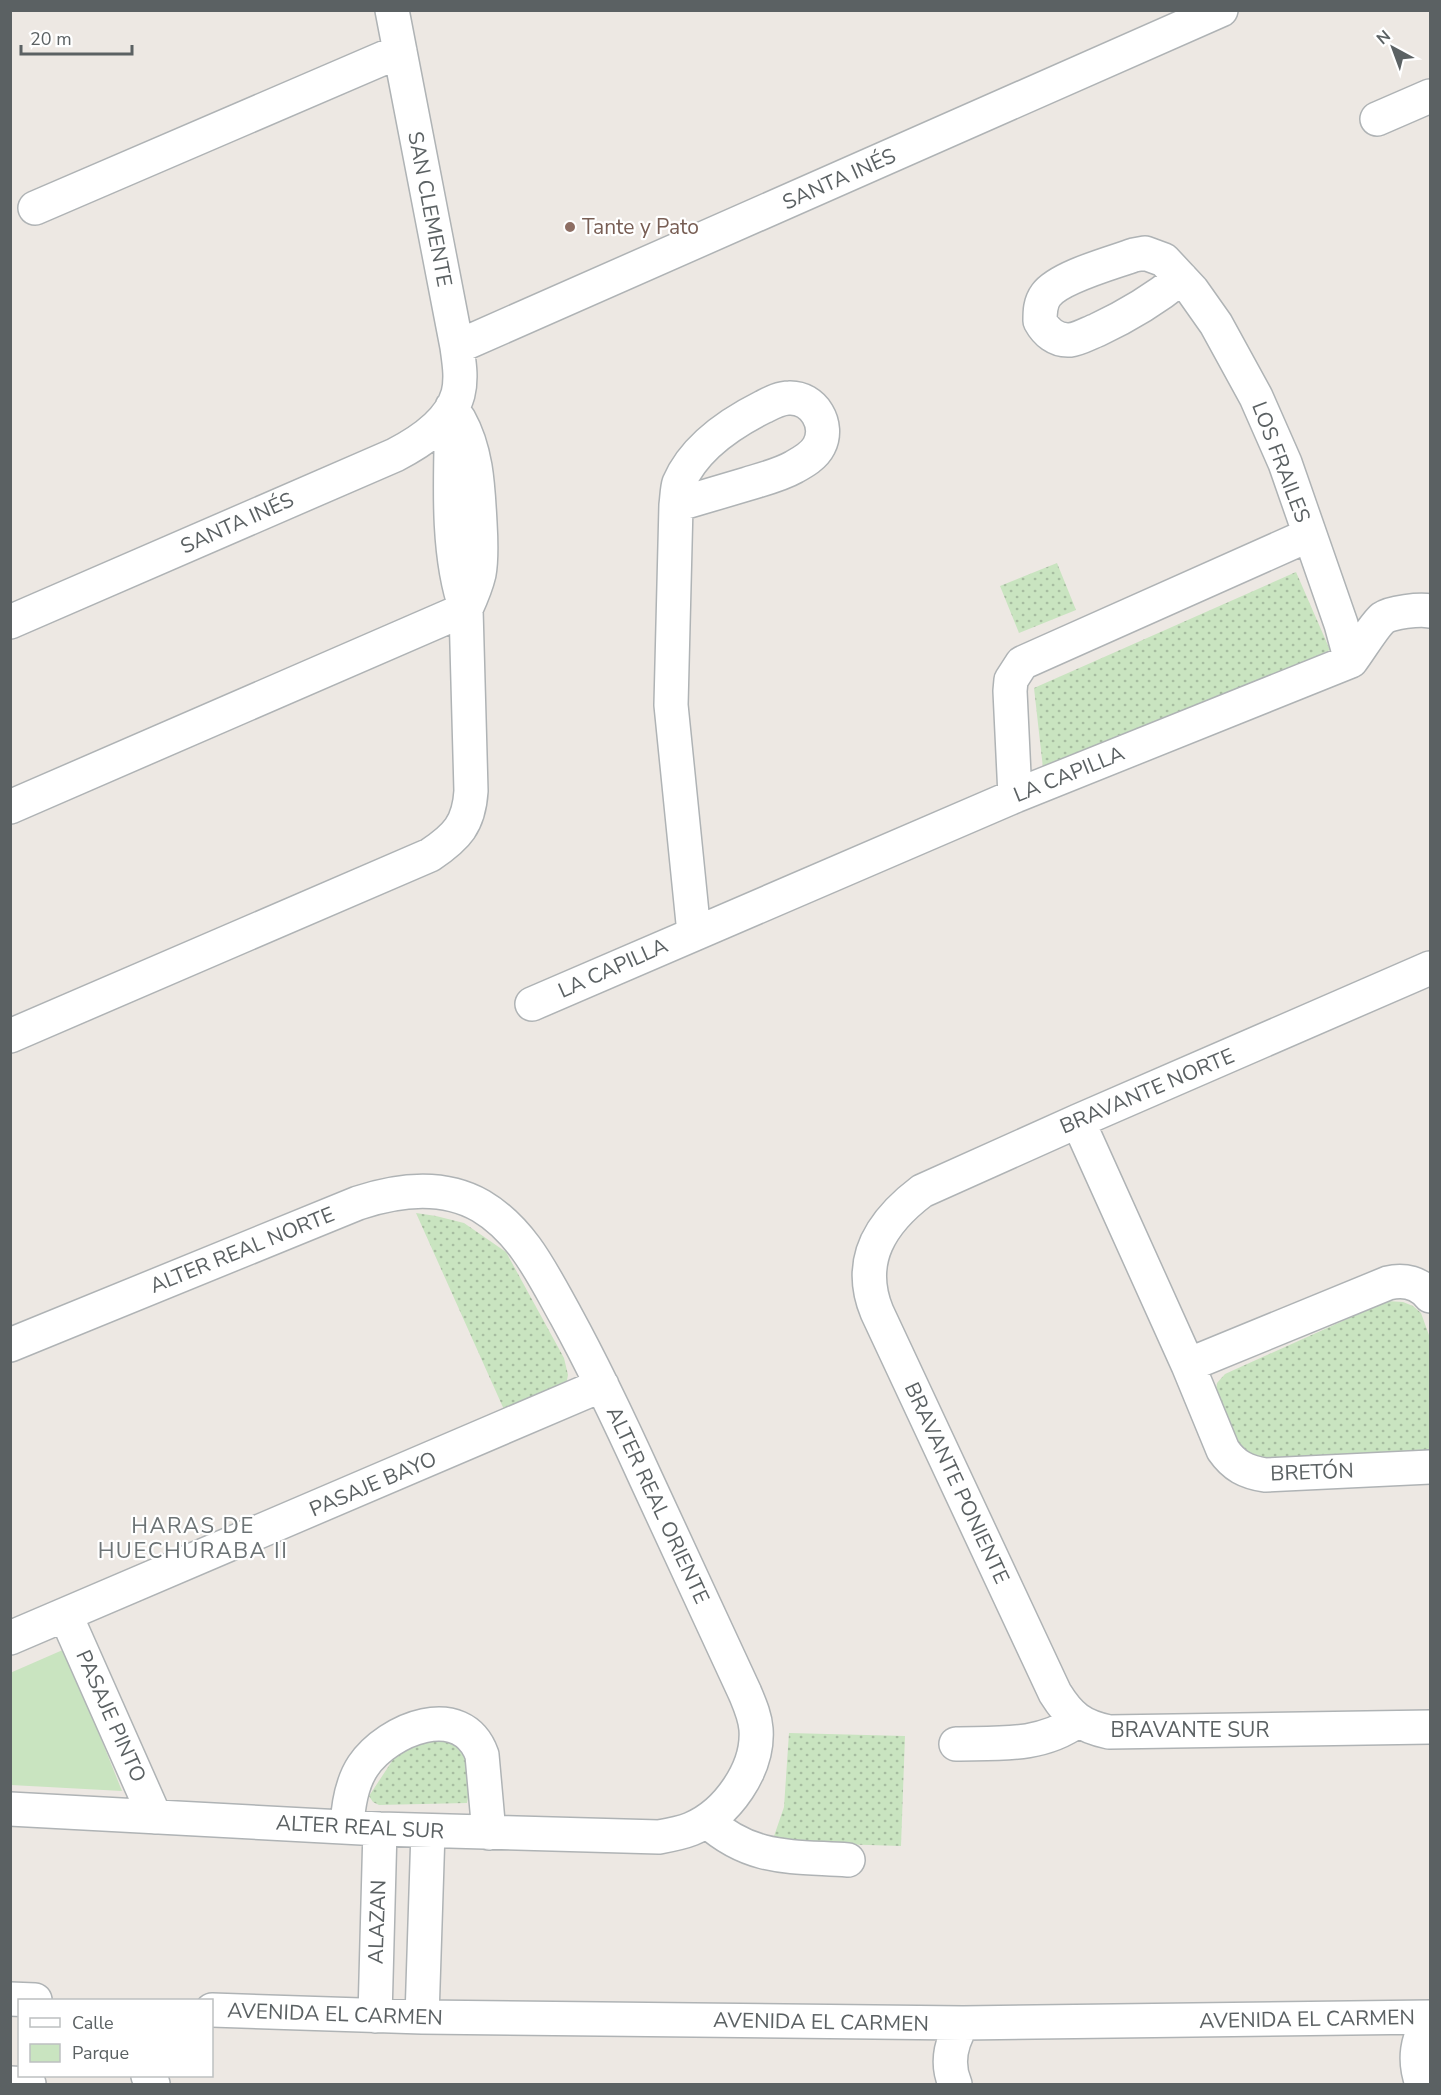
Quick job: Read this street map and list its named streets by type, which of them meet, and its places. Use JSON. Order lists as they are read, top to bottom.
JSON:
{
  "streets": {
    "street": [
      "SANTA INÉS",
      "SAN CLEMENTE",
      "LOS FRAILES",
      "LA CAPILLA",
      "BRAVANTE NORTE",
      "ALTER REAL NORTE",
      "BRETÓN",
      "BRAVANTE PONIENTE",
      "PASAJE BAYO",
      "ALTER REAL ORIENTE",
      "PASAJE PINTO",
      "BRAVANTE SUR",
      "ALTER REAL SUR",
      "ALAZAN",
      "AVENIDA EL CARMEN"
    ]
  },
  "crossings": [
    ["SANTA INÉS", "SAN CLEMENTE"],
    ["LOS FRAILES", "LA CAPILLA"],
    ["BRAVANTE NORTE", "BRETÓN"],
    ["BRAVANTE NORTE", "BRAVANTE PONIENTE"],
    ["ALTER REAL NORTE", "ALTER REAL ORIENTE"],
    ["BRAVANTE PONIENTE", "BRAVANTE SUR"],
    ["PASAJE BAYO", "ALTER REAL ORIENTE"],
    ["PASAJE BAYO", "PASAJE PINTO"],
    ["ALTER REAL ORIENTE", "ALTER REAL SUR"],
    ["PASAJE PINTO", "ALTER REAL SUR"],
    ["ALTER REAL SUR", "ALAZAN"],
    ["ALAZAN", "AVENIDA EL CARMEN"]
  ],
  "districts": ["HARAS DE HUECHURABA II"],
  "places": ["Tante y Pato"],
  "legend": ["Calle", "Parque"],
  "scale_bar": "20 m",
  "north": "top left"
}
